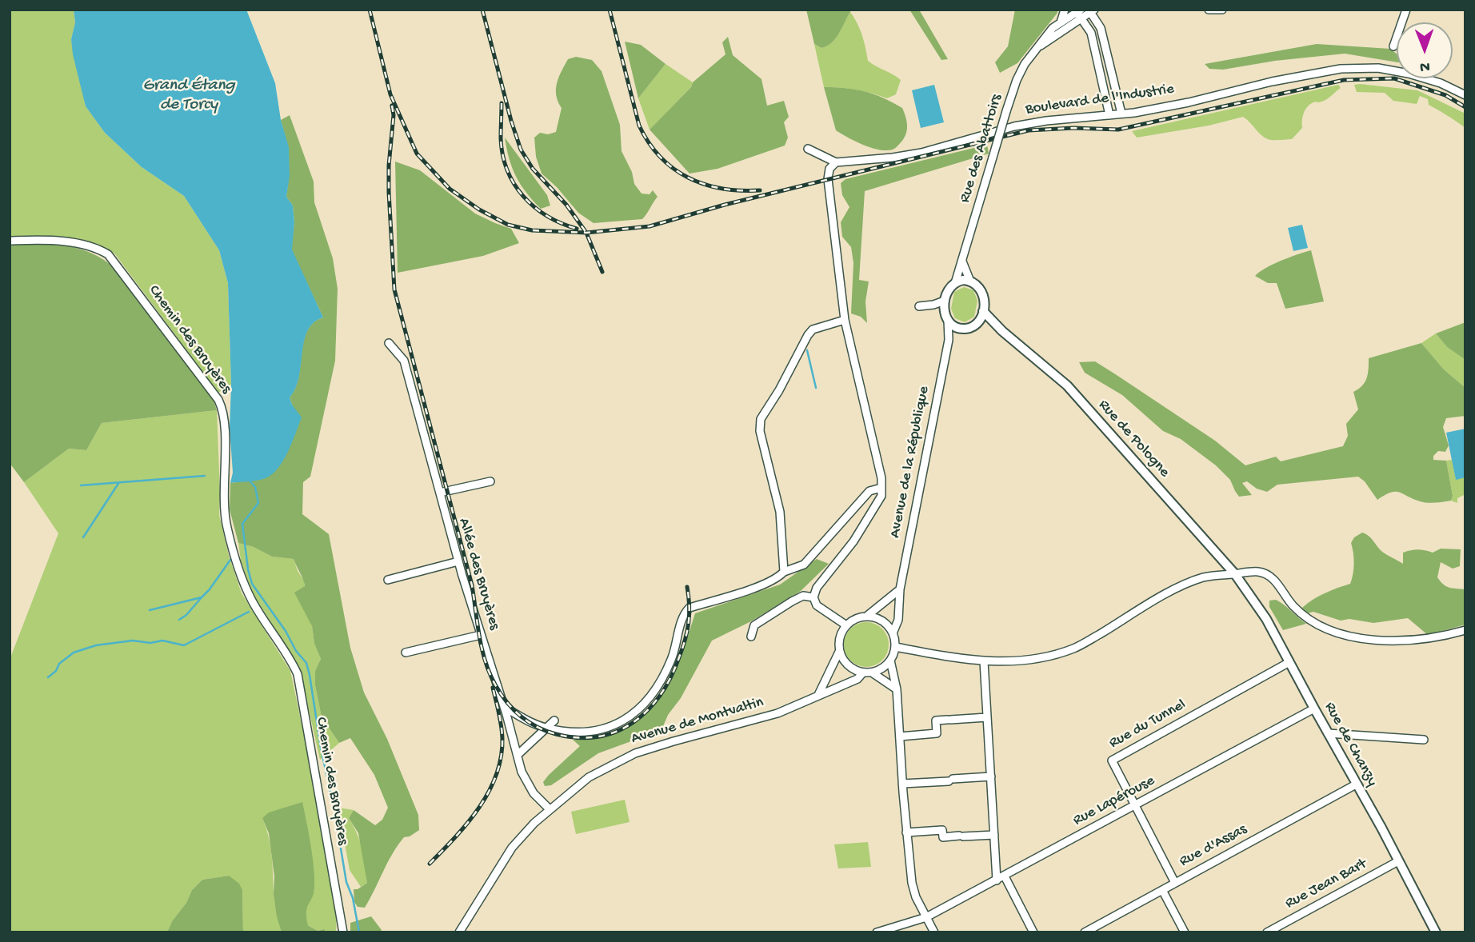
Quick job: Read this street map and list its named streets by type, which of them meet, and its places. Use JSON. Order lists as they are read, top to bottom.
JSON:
{
  "streets": {
    "main road": ["Rue de Pologne", "Rue de Chanzy"],
    "street": [
      "Boulevard de l'Industrie",
      "Rue des Abattoirs",
      "Chemin des Bruyères",
      "Avenue de la République",
      "Allée des Bruyères",
      "Avenue de Montvaltin",
      "Rue du Tunnel",
      "Rue Lapérouse",
      "Rue d'Assas",
      "Rue Jean Bart"
    ]
  },
  "crossings": [
    ["Rue des Abattoirs", "Rue de Pologne"],
    ["Rue des Abattoirs", "Avenue de la République"],
    ["Rue de Pologne", "Avenue de la République"],
    ["Rue de Pologne", "Rue de Chanzy"],
    ["Avenue de la République", "Avenue de Montvaltin"],
    ["Allée des Bruyères", "Avenue de Montvaltin"],
    ["Rue du Tunnel", "Rue de Chanzy"],
    ["Rue du Tunnel", "Rue Lapérouse"],
    ["Rue du Tunnel", "Rue d'Assas"],
    ["Rue de Chanzy", "Rue Lapérouse"],
    ["Rue de Chanzy", "Rue d'Assas"],
    ["Rue de Chanzy", "Rue Jean Bart"]
  ],
  "water": ["Grand Étang de Torcy"],
  "north": "bottom"
}
